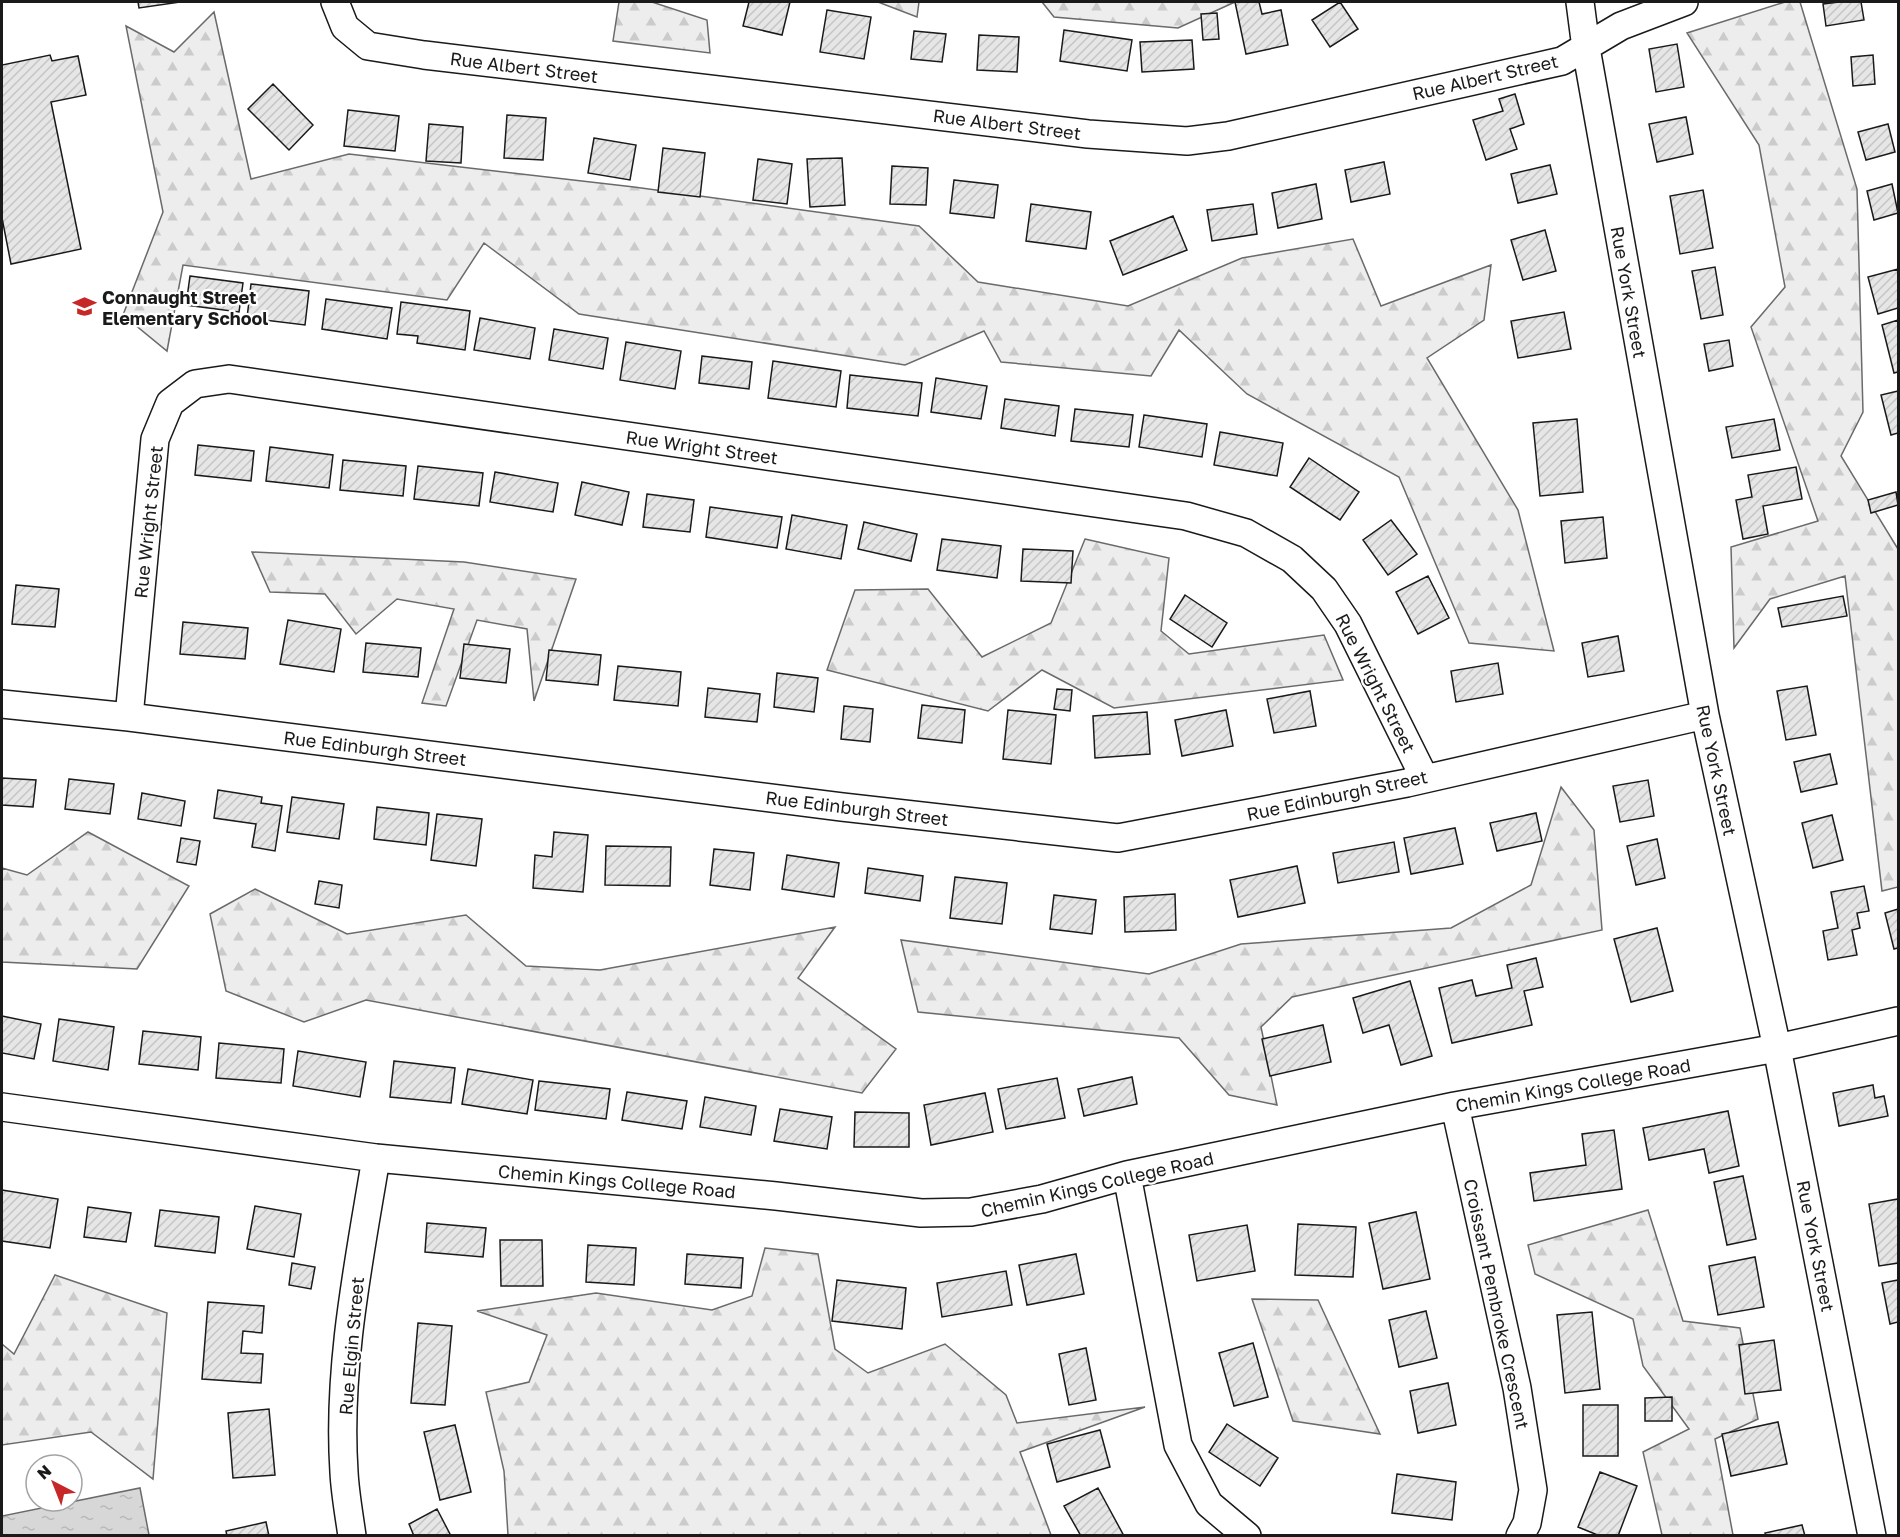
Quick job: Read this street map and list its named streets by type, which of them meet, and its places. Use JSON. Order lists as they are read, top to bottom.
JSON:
{
  "streets": {
    "street": [
      "Rue Albert Street",
      "Rue York Street",
      "Rue Wright Street",
      "Rue Edinburgh Street",
      "Chemin Kings College Road",
      "Croissant Pembroke Crescent",
      "Rue Elgin Street"
    ]
  },
  "crossings": [
    ["Rue Albert Street", "Rue York Street"],
    ["Rue York Street", "Rue Edinburgh Street"],
    ["Rue York Street", "Chemin Kings College Road"],
    ["Rue Wright Street", "Rue Edinburgh Street"],
    ["Chemin Kings College Road", "Croissant Pembroke Crescent"],
    ["Chemin Kings College Road", "Rue Elgin Street"]
  ],
  "places": {
    "school or university": ["Connaught Street Elementary School"]
  },
  "north": "top left"
}
